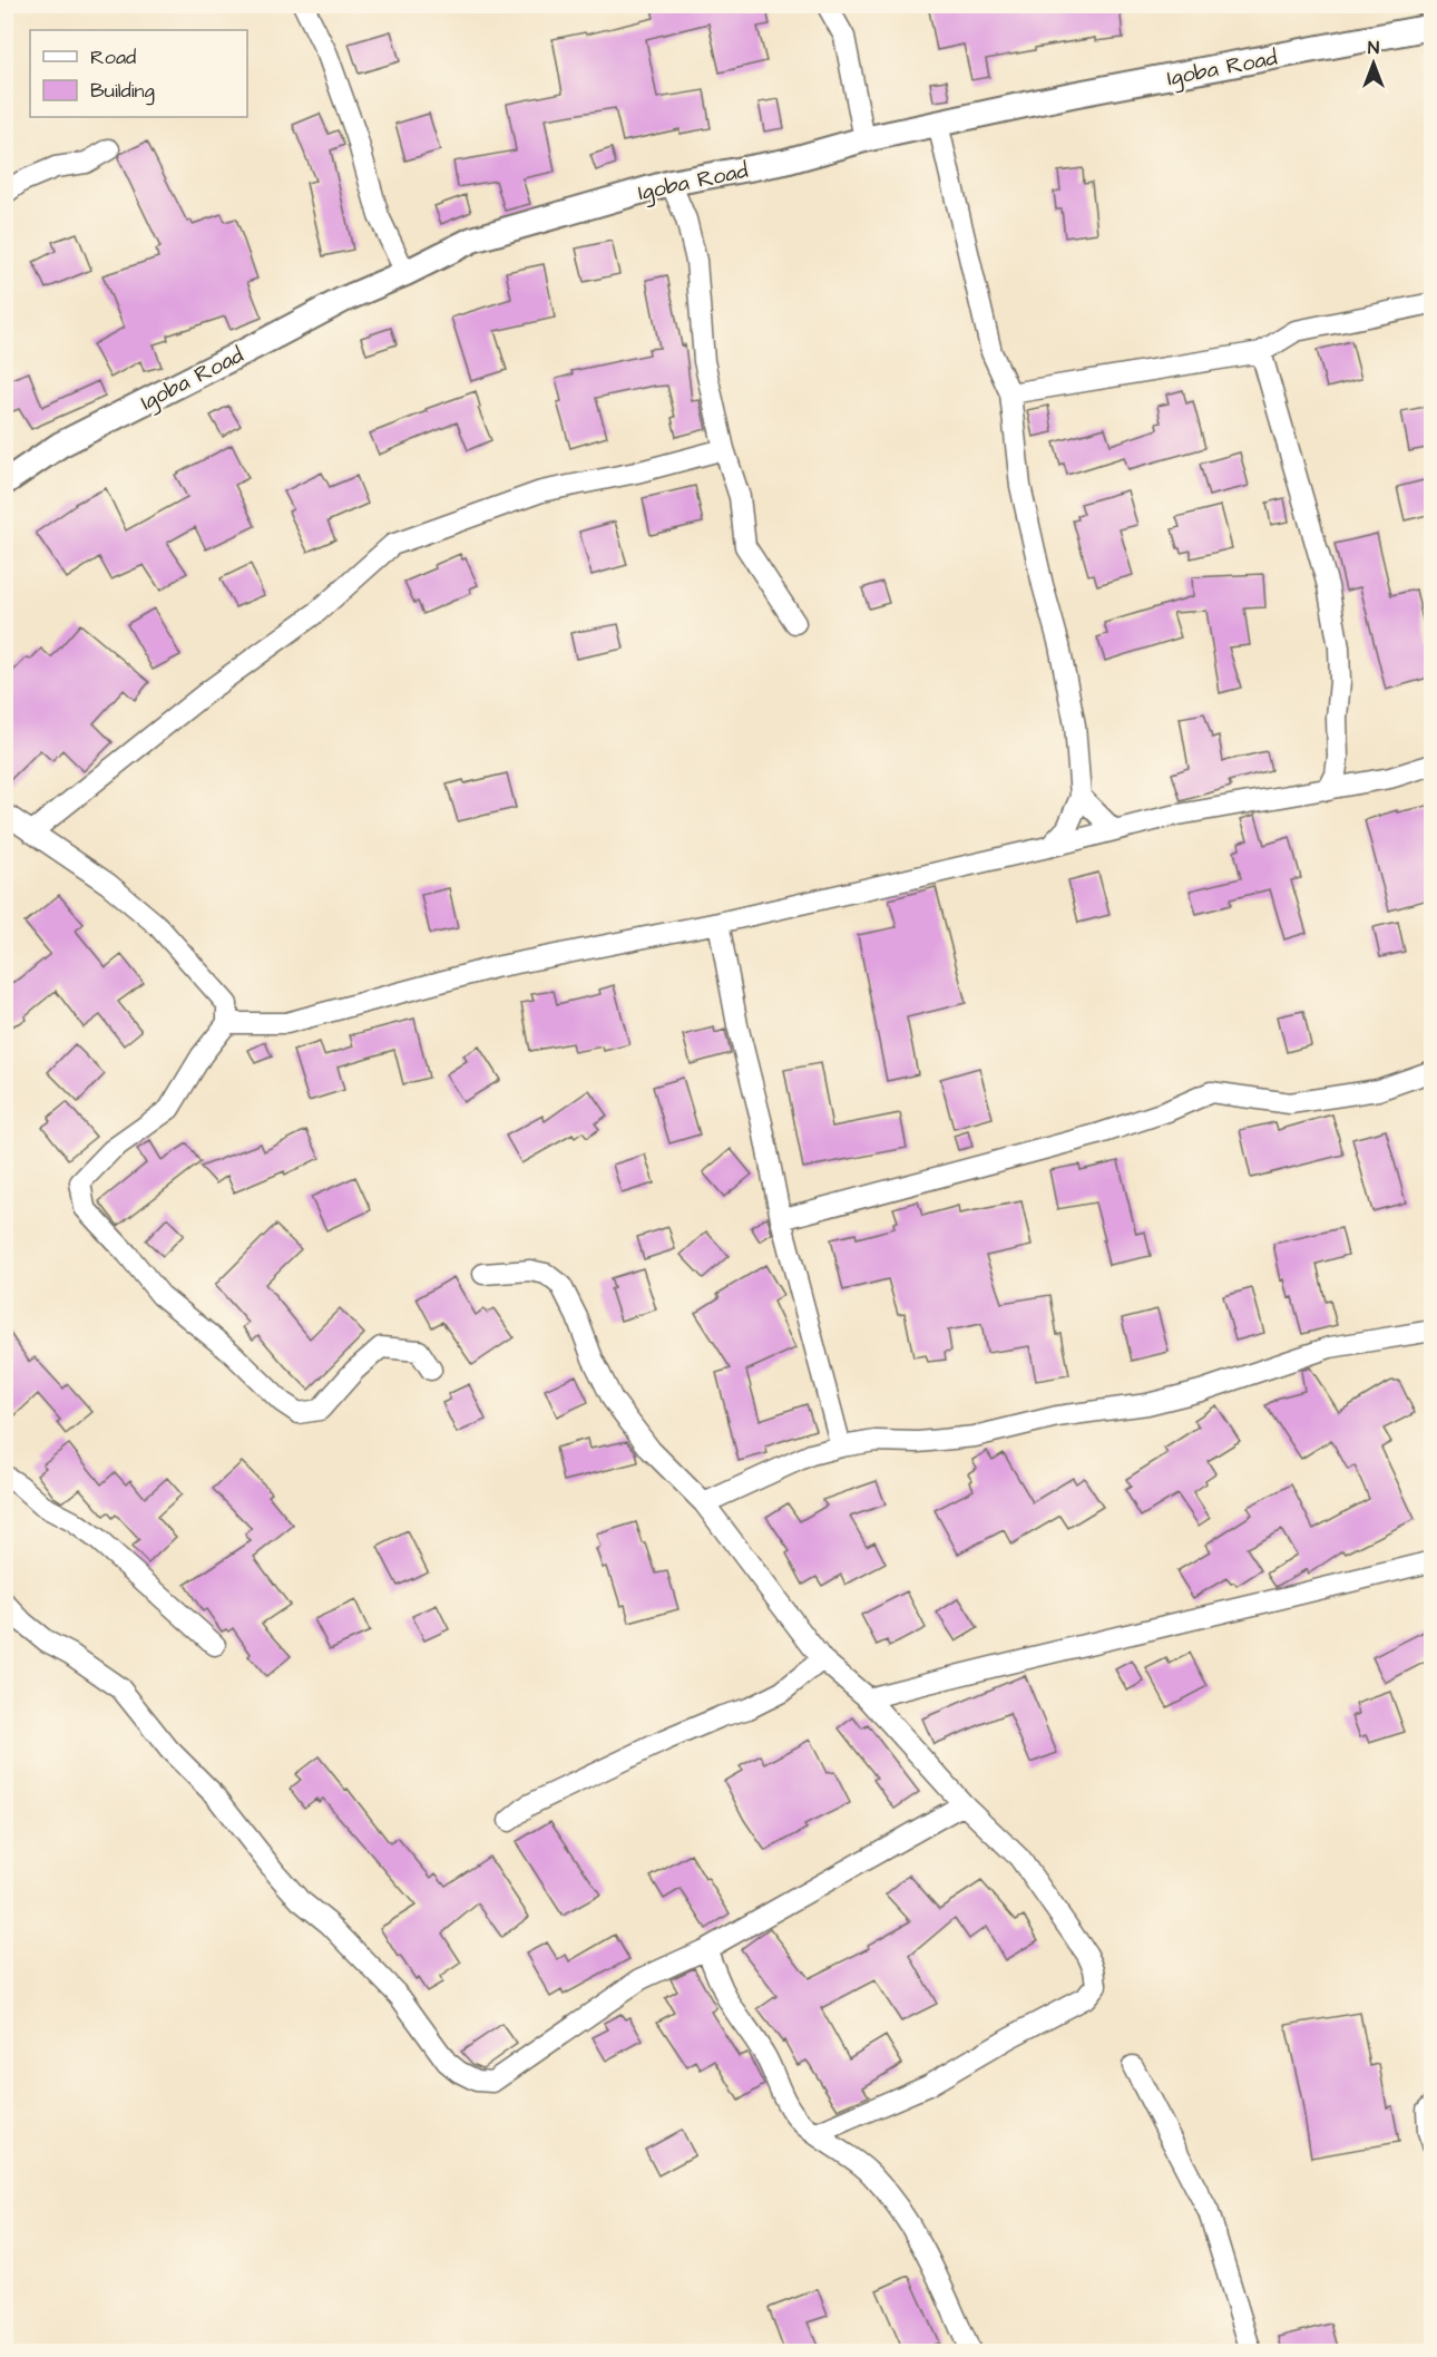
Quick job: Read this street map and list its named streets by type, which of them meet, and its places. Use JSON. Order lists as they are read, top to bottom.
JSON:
{
  "streets": {
    "street": ["Igoba Road"]
  },
  "legend": ["Road", "Building"],
  "north": "top"
}
